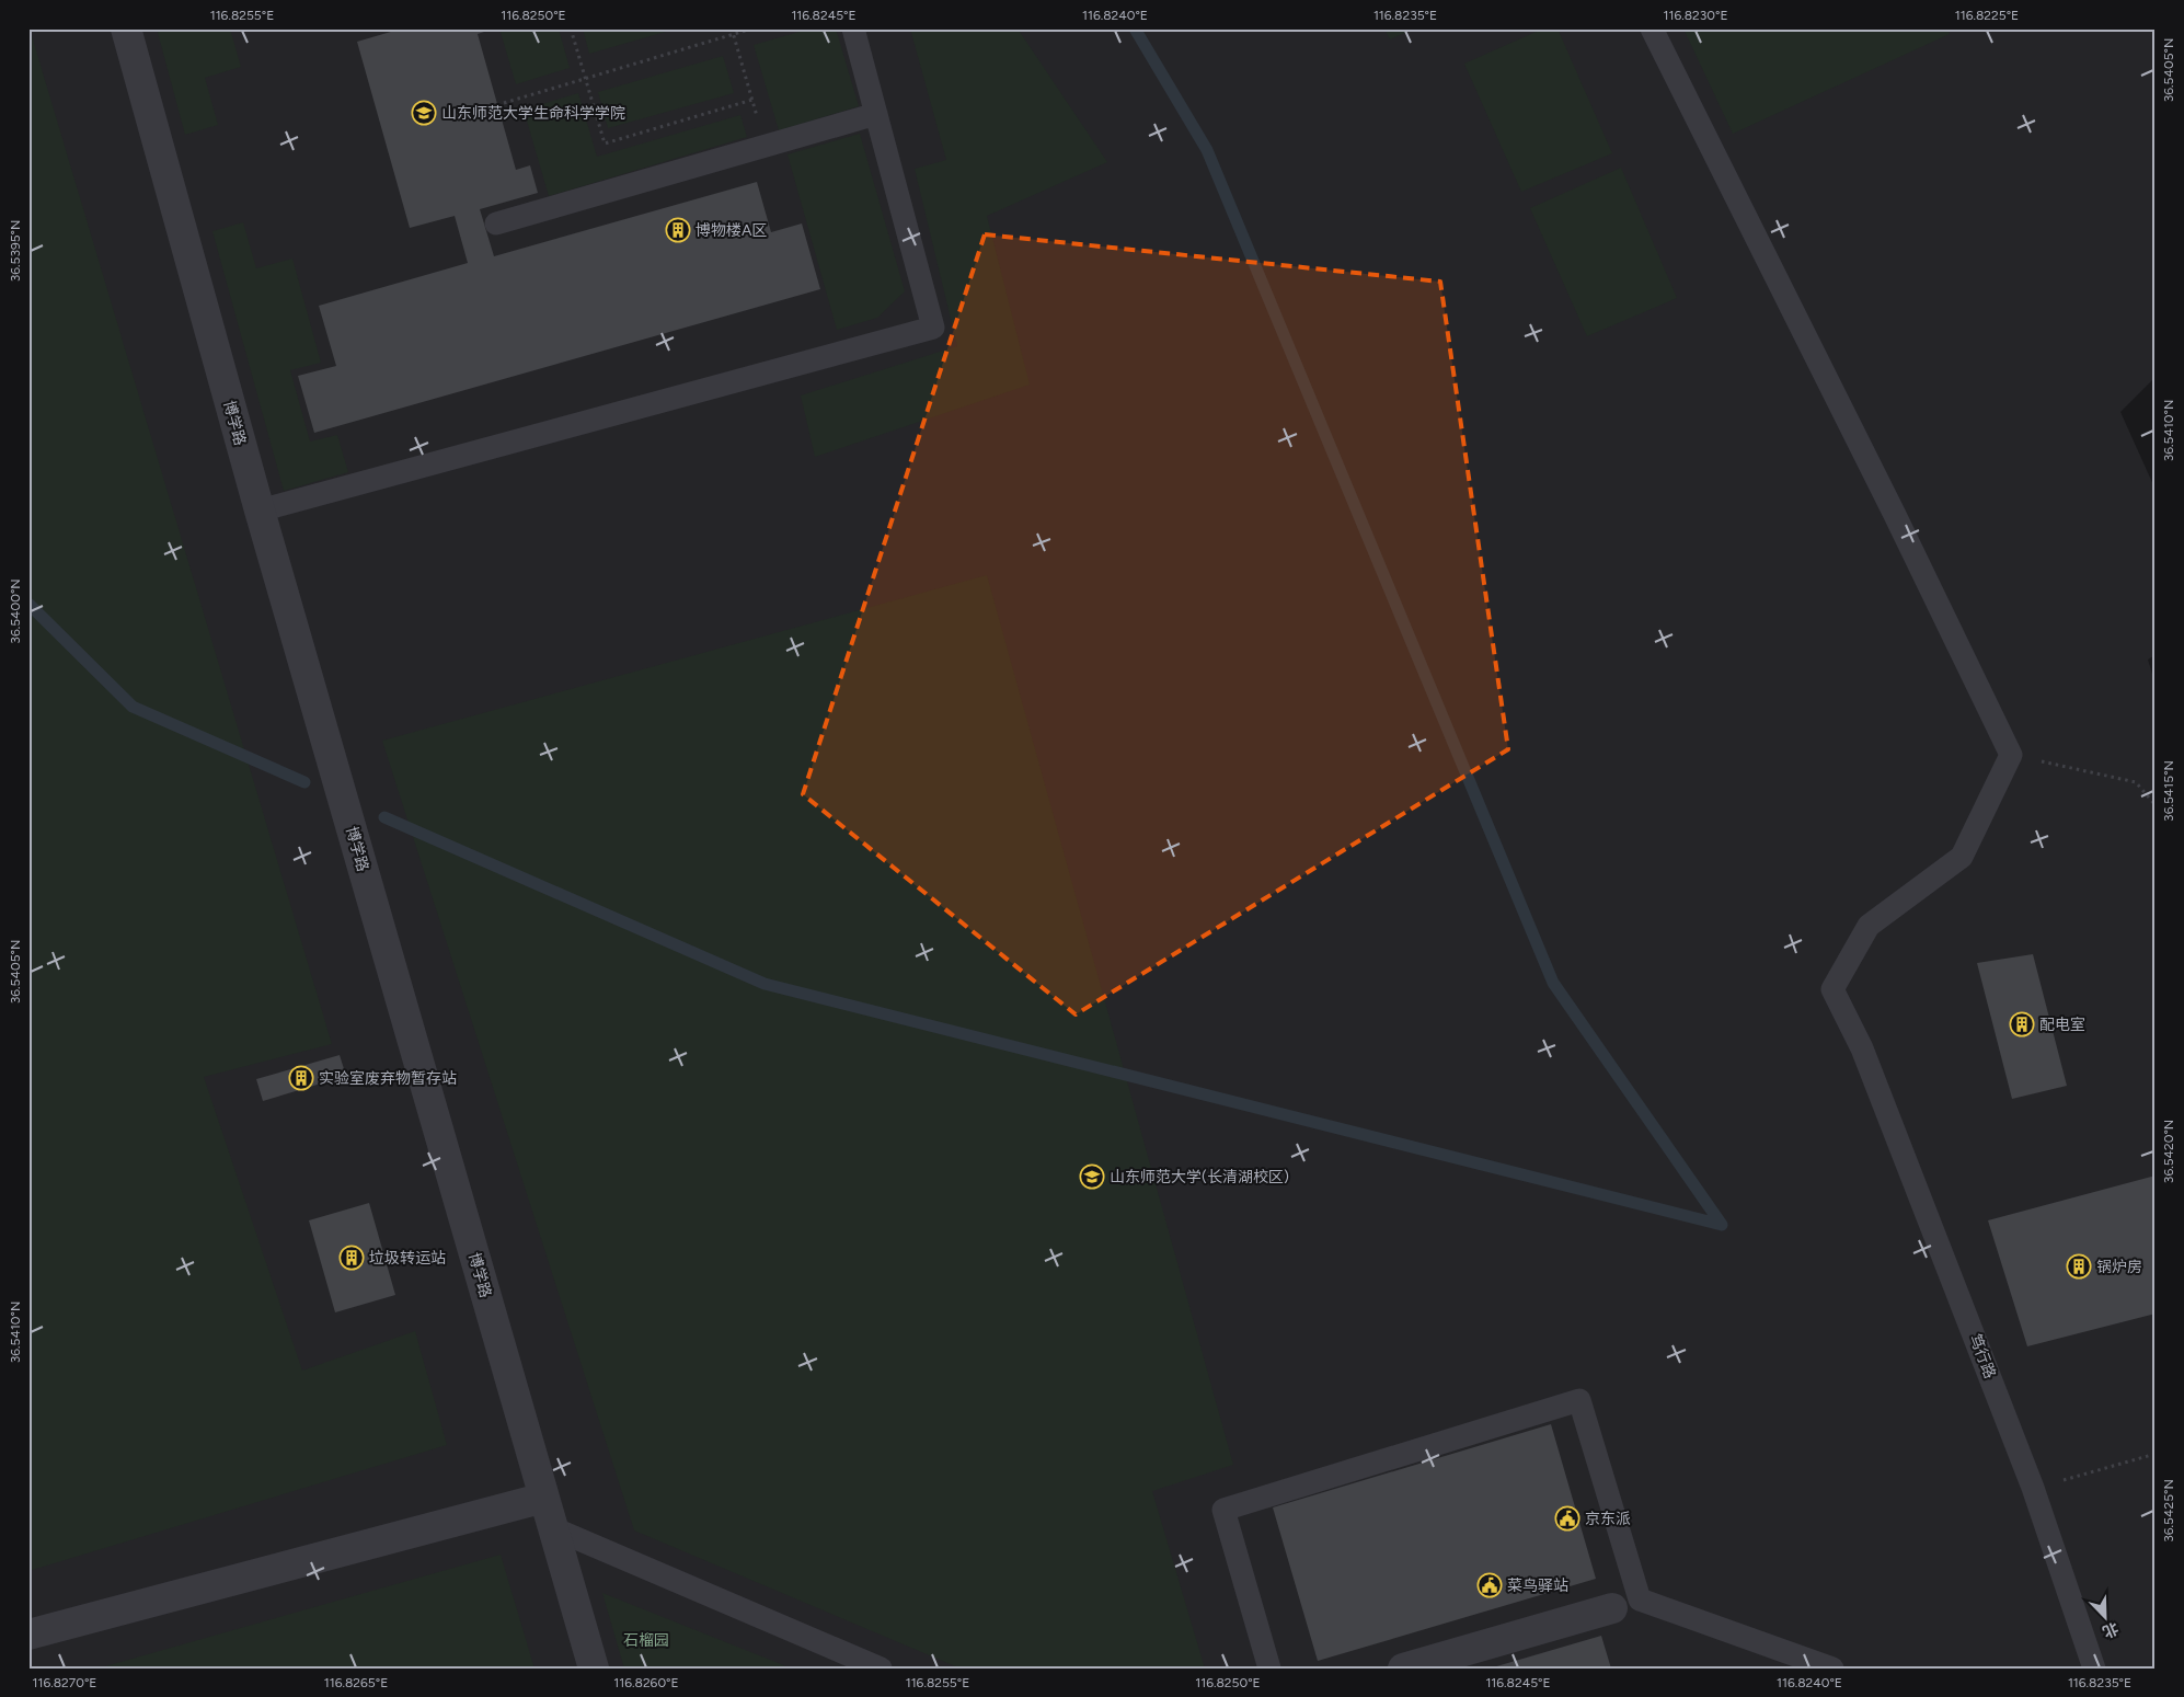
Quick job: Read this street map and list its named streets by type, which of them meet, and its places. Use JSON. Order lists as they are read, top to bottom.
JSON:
{
  "streets": {
    "street": ["博学路"],
    "lane": ["笃行路"]
  },
  "parks": ["石榴园"],
  "places": {
    "school or university": ["山东师范大学生命科学学院", "山东师范大学(长清湖校区)"],
    "building": [
      "博物楼A区",
      "配电室",
      "实验室废弃物暂存站",
      "垃圾转运站",
      "锅炉房"
    ],
    "public building": ["京东派", "菜鸟驿站"]
  },
  "north": "bottom right",
  "coordinates": [
    "116.8255°E",
    "116.8250°E",
    "116.8245°E",
    "116.8240°E",
    "116.8235°E",
    "116.8230°E",
    "116.8225°E",
    "36.5405°N",
    "36.5395°N",
    "36.5410°N",
    "36.5400°N",
    "36.5415°N",
    "36.5420°N",
    "36.5425°N",
    "116.8270°E",
    "116.8265°E",
    "116.8260°E"
  ]
}
